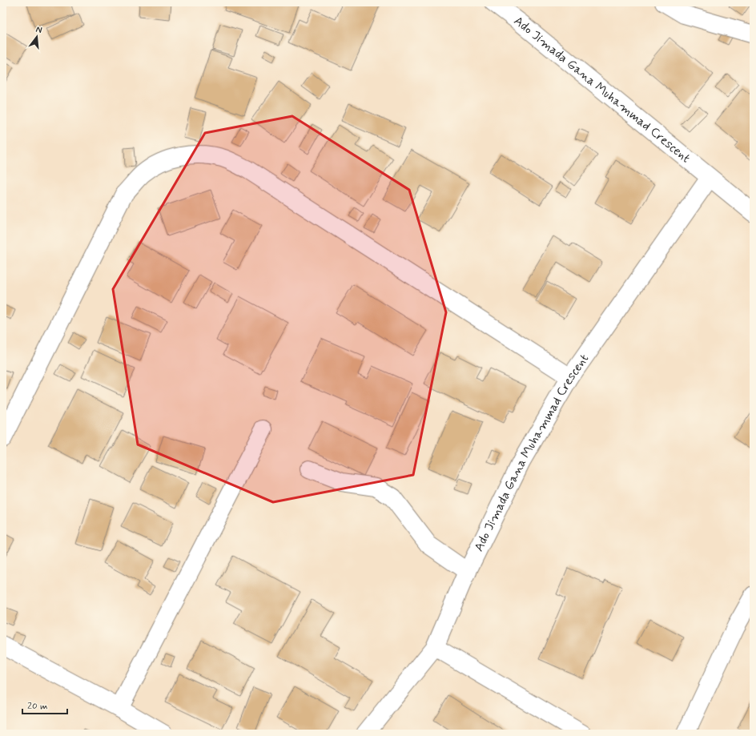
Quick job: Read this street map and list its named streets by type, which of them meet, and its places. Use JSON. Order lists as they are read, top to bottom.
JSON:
{
  "streets": {
    "street": ["Ado Jimada Gana Muhammad Crescent"]
  },
  "scale_bar": "20 m",
  "north": "top"
}
